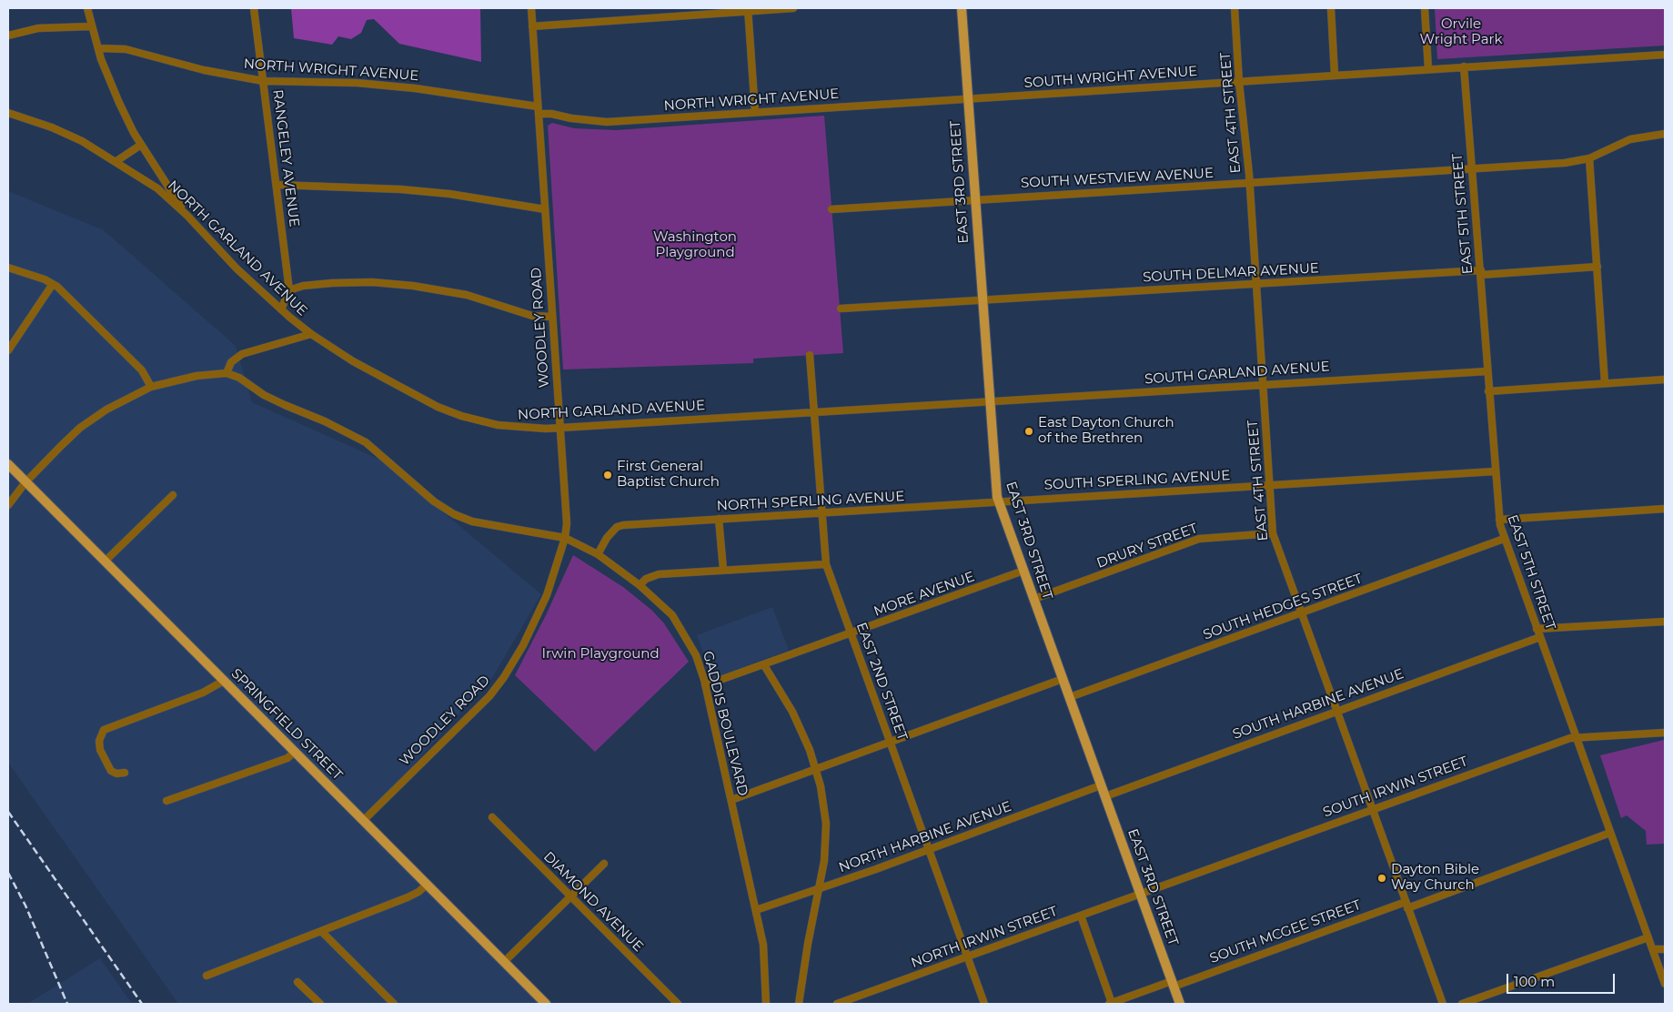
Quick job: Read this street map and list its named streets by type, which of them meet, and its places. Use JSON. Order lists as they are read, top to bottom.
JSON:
{
  "streets": {
    "main road": ["EAST 3RD STREET", "SPRINGFIELD STREET"],
    "street": [
      "NORTH WRIGHT AVENUE",
      "SOUTH WRIGHT AVENUE",
      "EAST 4TH STREET",
      "RANGELEY AVENUE",
      "SOUTH WESTVIEW AVENUE",
      "EAST 5TH STREET",
      "NORTH GARLAND AVENUE",
      "SOUTH DELMAR AVENUE",
      "WOODLEY ROAD",
      "SOUTH GARLAND AVENUE",
      "SOUTH SPERLING AVENUE",
      "NORTH SPERLING AVENUE",
      "DRURY STREET",
      "MORE AVENUE",
      "SOUTH HEDGES STREET",
      "EAST 2ND STREET",
      "SOUTH HARBINE AVENUE",
      "GADDIS BOULEVARD",
      "SOUTH IRWIN STREET",
      "NORTH HARBINE AVENUE",
      "DIAMOND AVENUE",
      "SOUTH MCGEE STREET",
      "NORTH IRWIN STREET"
    ]
  },
  "crossings": [
    ["NORTH WRIGHT AVENUE", "SOUTH WRIGHT AVENUE"],
    ["NORTH WRIGHT AVENUE", "RANGELEY AVENUE"],
    ["NORTH WRIGHT AVENUE", "EAST 3RD STREET"],
    ["NORTH WRIGHT AVENUE", "WOODLEY ROAD"],
    ["SOUTH WRIGHT AVENUE", "EAST 4TH STREET"],
    ["SOUTH WRIGHT AVENUE", "EAST 3RD STREET"],
    ["SOUTH WRIGHT AVENUE", "EAST 5TH STREET"],
    ["EAST 4TH STREET", "SOUTH WESTVIEW AVENUE"],
    ["EAST 4TH STREET", "SOUTH DELMAR AVENUE"],
    ["EAST 4TH STREET", "SOUTH GARLAND AVENUE"],
    ["EAST 4TH STREET", "SOUTH SPERLING AVENUE"],
    ["EAST 4TH STREET", "DRURY STREET"],
    ["EAST 4TH STREET", "SOUTH HEDGES STREET"],
    ["EAST 4TH STREET", "SOUTH HARBINE AVENUE"],
    ["EAST 4TH STREET", "SOUTH IRWIN STREET"],
    ["EAST 4TH STREET", "SOUTH MCGEE STREET"],
    ["SOUTH WESTVIEW AVENUE", "EAST 3RD STREET"],
    ["SOUTH WESTVIEW AVENUE", "EAST 5TH STREET"],
    ["EAST 3RD STREET", "NORTH GARLAND AVENUE"],
    ["EAST 3RD STREET", "SOUTH DELMAR AVENUE"],
    ["EAST 3RD STREET", "SOUTH GARLAND AVENUE"],
    ["EAST 3RD STREET", "SOUTH SPERLING AVENUE"],
    ["EAST 3RD STREET", "NORTH SPERLING AVENUE"],
    ["EAST 3RD STREET", "DRURY STREET"],
    ["EAST 3RD STREET", "MORE AVENUE"],
    ["EAST 3RD STREET", "SOUTH HEDGES STREET"],
    ["EAST 3RD STREET", "SOUTH HARBINE AVENUE"],
    ["EAST 3RD STREET", "SOUTH IRWIN STREET"],
    ["EAST 3RD STREET", "NORTH HARBINE AVENUE"],
    ["EAST 3RD STREET", "SOUTH MCGEE STREET"],
    ["EAST 3RD STREET", "NORTH IRWIN STREET"],
    ["EAST 5TH STREET", "SOUTH DELMAR AVENUE"],
    ["EAST 5TH STREET", "SOUTH GARLAND AVENUE"],
    ["EAST 5TH STREET", "SOUTH SPERLING AVENUE"],
    ["EAST 5TH STREET", "SOUTH HEDGES STREET"],
    ["EAST 5TH STREET", "SOUTH HARBINE AVENUE"],
    ["EAST 5TH STREET", "SOUTH IRWIN STREET"],
    ["EAST 5TH STREET", "SOUTH MCGEE STREET"],
    ["NORTH GARLAND AVENUE", "WOODLEY ROAD"],
    ["NORTH GARLAND AVENUE", "SOUTH GARLAND AVENUE"],
    ["NORTH GARLAND AVENUE", "EAST 2ND STREET"],
    ["WOODLEY ROAD", "GADDIS BOULEVARD"],
    ["WOODLEY ROAD", "SPRINGFIELD STREET"],
    ["SOUTH SPERLING AVENUE", "NORTH SPERLING AVENUE"],
    ["NORTH SPERLING AVENUE", "EAST 2ND STREET"],
    ["NORTH SPERLING AVENUE", "GADDIS BOULEVARD"],
    ["MORE AVENUE", "EAST 2ND STREET"],
    ["MORE AVENUE", "GADDIS BOULEVARD"],
    ["EAST 2ND STREET", "NORTH HARBINE AVENUE"],
    ["EAST 2ND STREET", "NORTH IRWIN STREET"],
    ["GADDIS BOULEVARD", "NORTH HARBINE AVENUE"],
    ["SOUTH IRWIN STREET", "NORTH IRWIN STREET"]
  ],
  "parks": ["Orvile Wright Park", "Washington Playground", "Irwin Playground"],
  "places": ["East Dayton Church of the Brethren", "First General Baptist Church", "Dayton Bible Way Church"],
  "scale_bar": "100 m"
}
